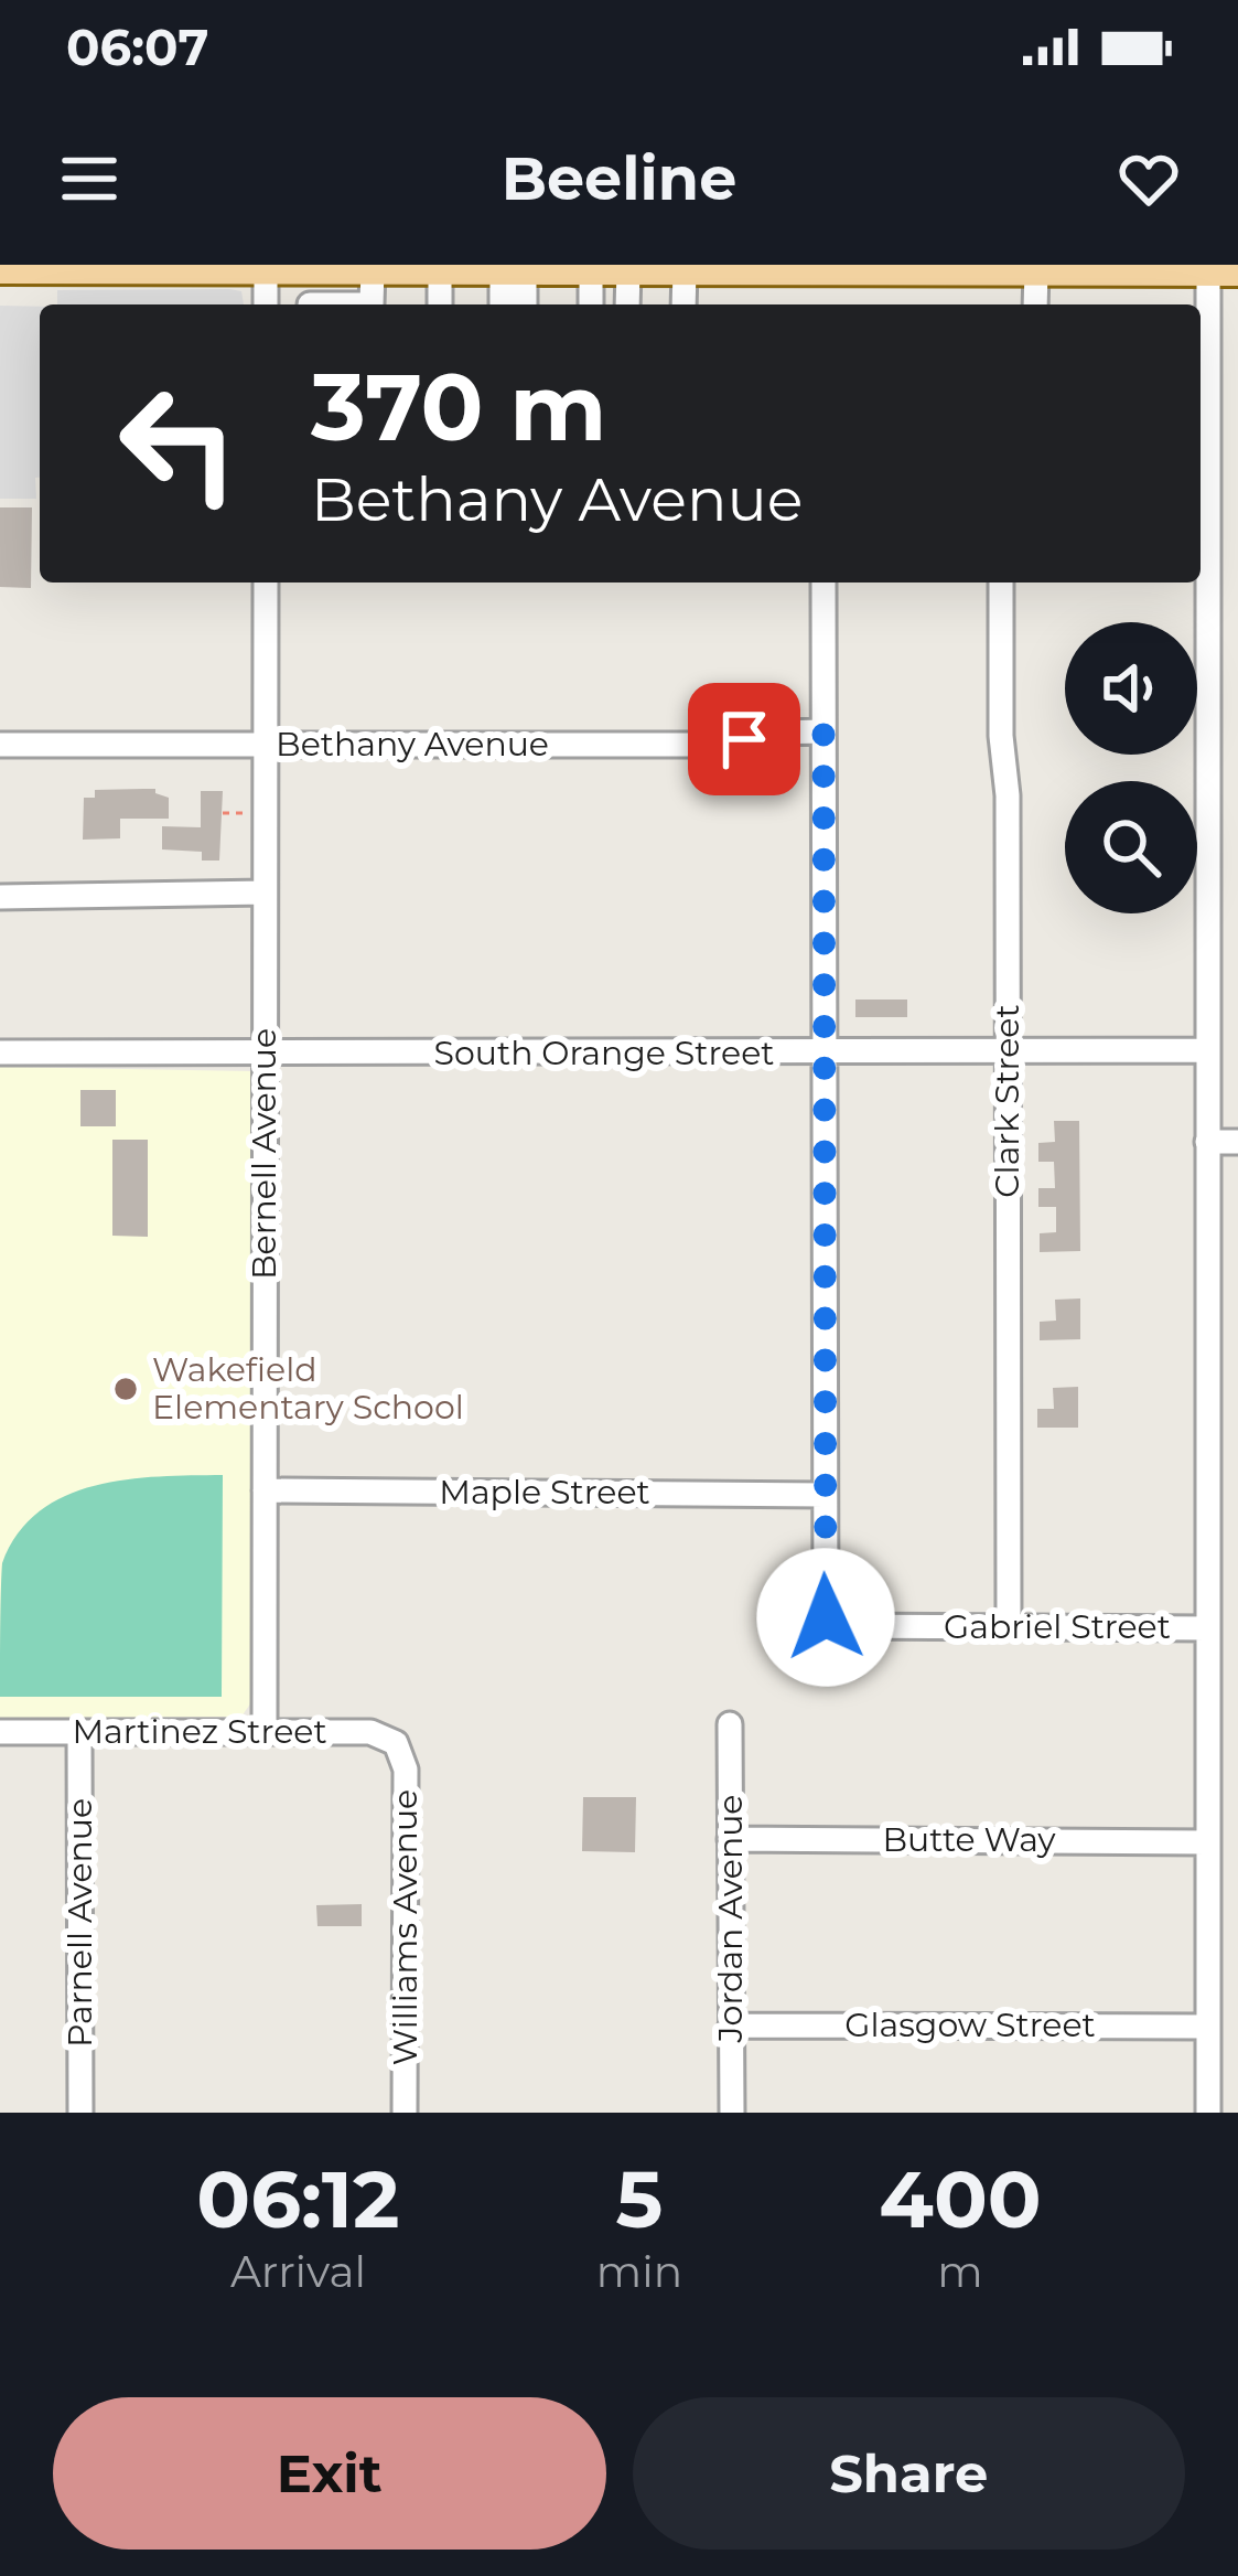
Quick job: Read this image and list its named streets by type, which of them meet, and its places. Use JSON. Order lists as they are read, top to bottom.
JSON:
{
  "streets": {
    "street": [
      "Bethany Avenue",
      "South Orange Street",
      "Clark Street",
      "Bernell Avenue",
      "Maple Street",
      "Gabriel Street",
      "Martinez Street",
      "Butte Way",
      "Jordan Avenue",
      "Parnell Avenue",
      "Williams Avenue",
      "Glasgow Street"
    ]
  },
  "crossings": [
    ["Bethany Avenue", "Bernell Avenue"],
    ["South Orange Street", "Clark Street"],
    ["South Orange Street", "Bernell Avenue"],
    ["Clark Street", "Gabriel Street"],
    ["Bernell Avenue", "Maple Street"],
    ["Bernell Avenue", "Martinez Street"],
    ["Maple Street", "Gabriel Street"],
    ["Martinez Street", "Parnell Avenue"],
    ["Martinez Street", "Williams Avenue"],
    ["Butte Way", "Jordan Avenue"],
    ["Jordan Avenue", "Glasgow Street"]
  ],
  "places": ["Wakefield Elementary School"],
  "page": {
    "status": "06:07",
    "header": "Beeline",
    "turn": ["370 m", "Bethany Avenue"],
    "eta": [
      "06:12",
      "Arrival",
      "5",
      "min",
      "400",
      "m"
    ],
    "buttons": ["Exit", "Share"]
  }
}
